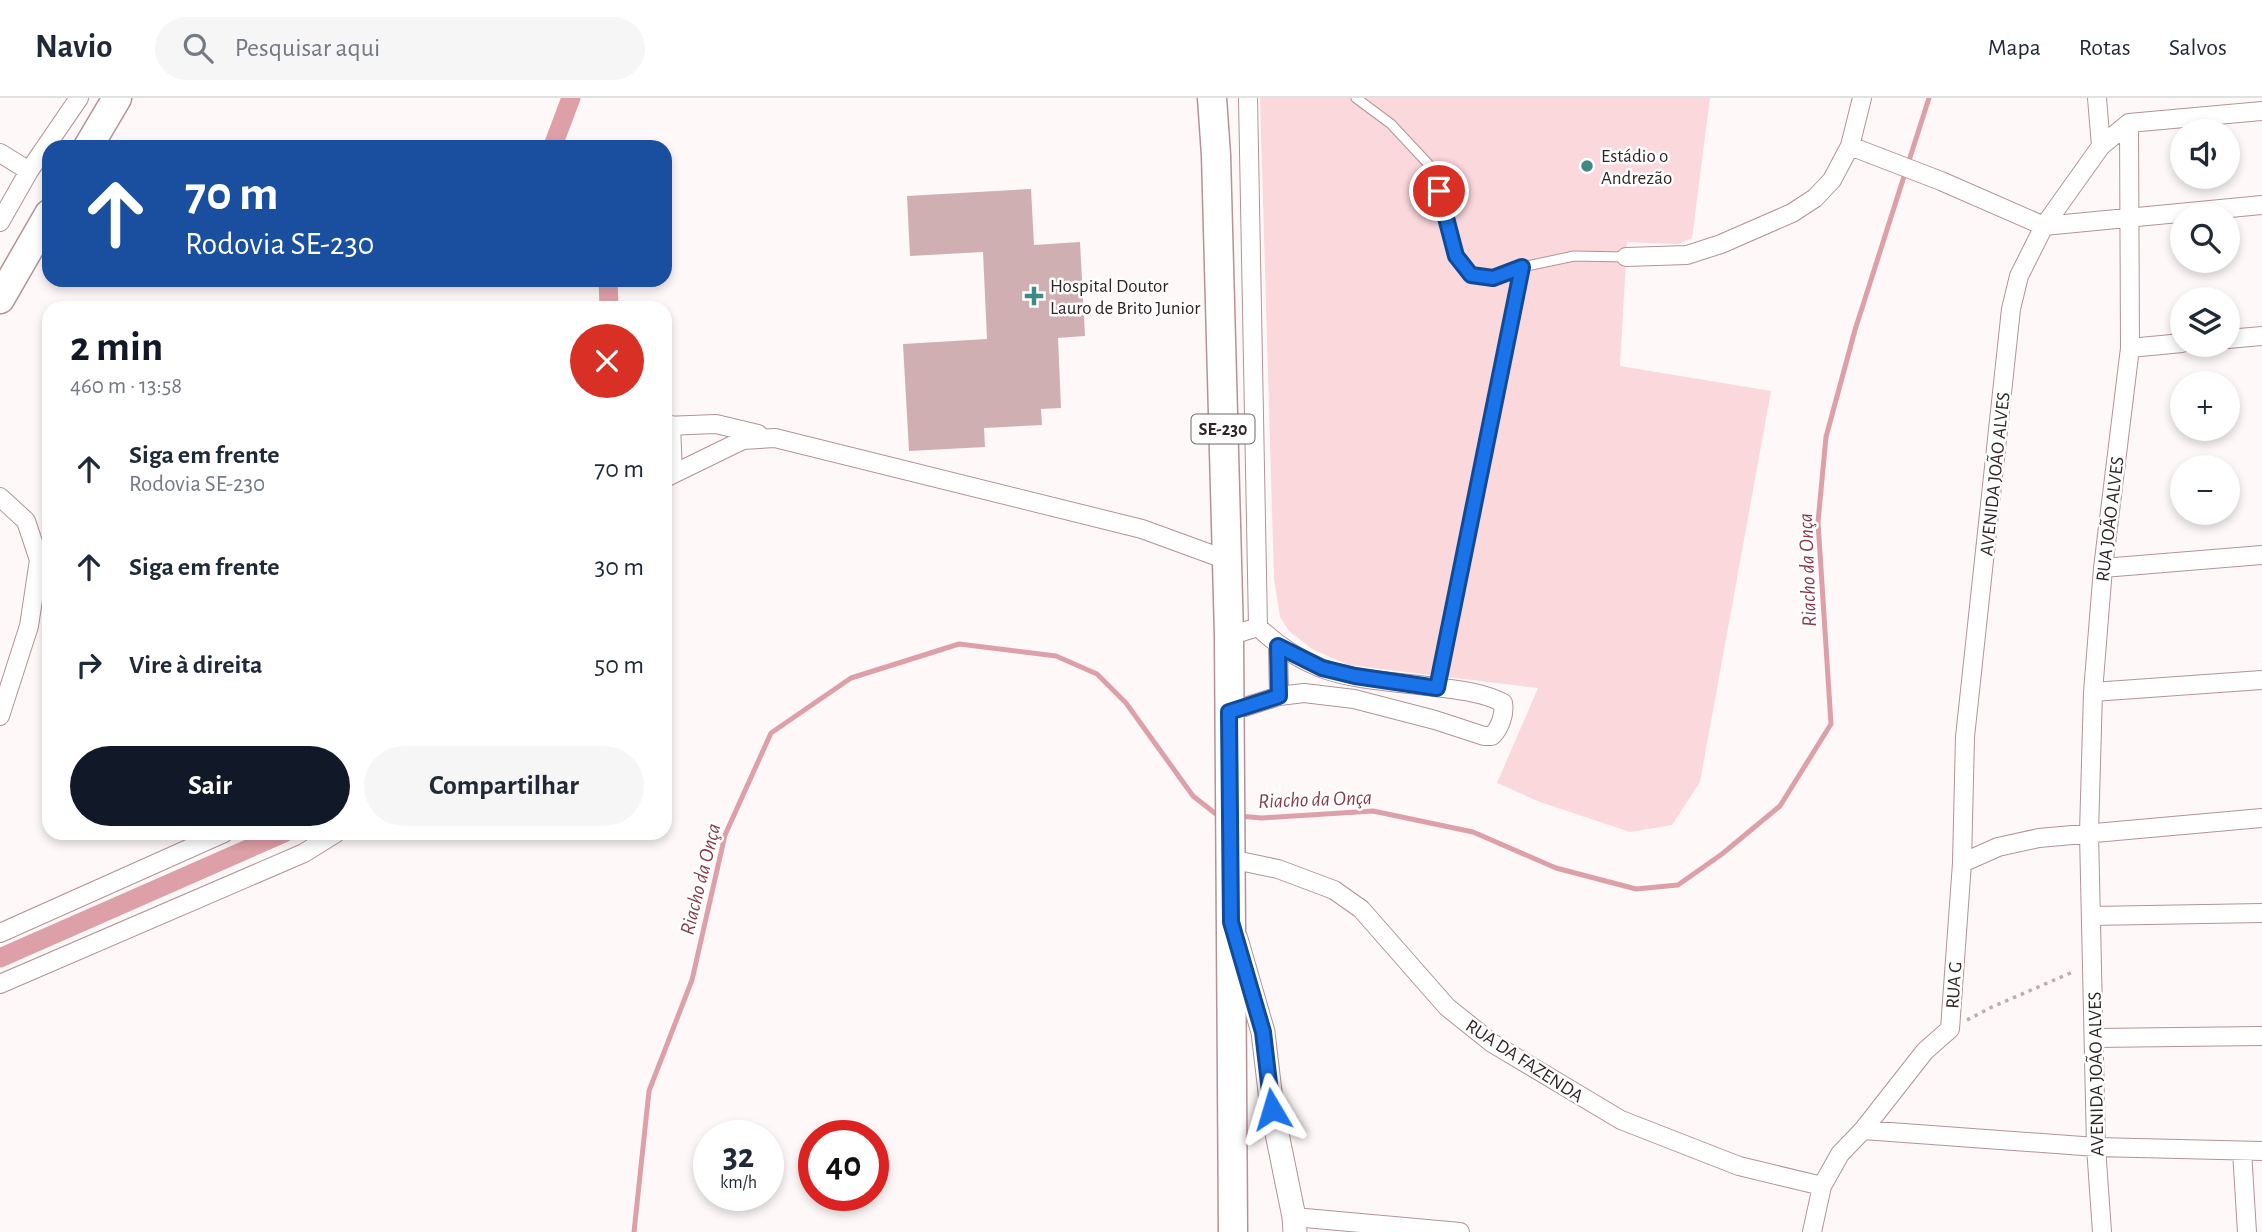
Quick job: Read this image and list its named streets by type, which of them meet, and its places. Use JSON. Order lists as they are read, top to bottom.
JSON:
{
  "streets": {
    "main road": ["SE-230"],
    "street": [
      "AVENIDA JOÃO ALVES",
      "RUA JOÃO ALVES",
      "RUA G",
      "RUA DA FAZENDA"
    ]
  },
  "crossings": [
    ["SE-230", "RUA DA FAZENDA"],
    ["AVENIDA JOÃO ALVES", "RUA JOÃO ALVES"],
    ["AVENIDA JOÃO ALVES", "RUA G"],
    ["RUA G", "RUA DA FAZENDA"]
  ],
  "water": ["Riacho da Onça"],
  "places": {
    "other": ["Estádio o Andrezão"],
    "health": ["Hospital Doutor Lauro de Brito Junior"]
  },
  "page": {
    "header": "Navio",
    "search": "Pesquisar aqui",
    "nav": ["Mapa", "Rotas", "Salvos"],
    "map_buttons": ["+", "−"],
    "turn": ["70 m", "Rodovia SE-230"],
    "heading": ["2 min", "460 m · 13:58"],
    "list": [
      {
        "name": "Siga em frente",
        "note": "Rodovia SE-230",
        "value": "70 m"
      },
      {
        "name": "Siga em frente",
        "value": "30 m"
      },
      {
        "name": "Vire à direita",
        "value": "50 m"
      }
    ],
    "buttons": ["Sair", "Compartilhar"],
    "speed": "32 km/h",
    "limit": "40"
  }
}
